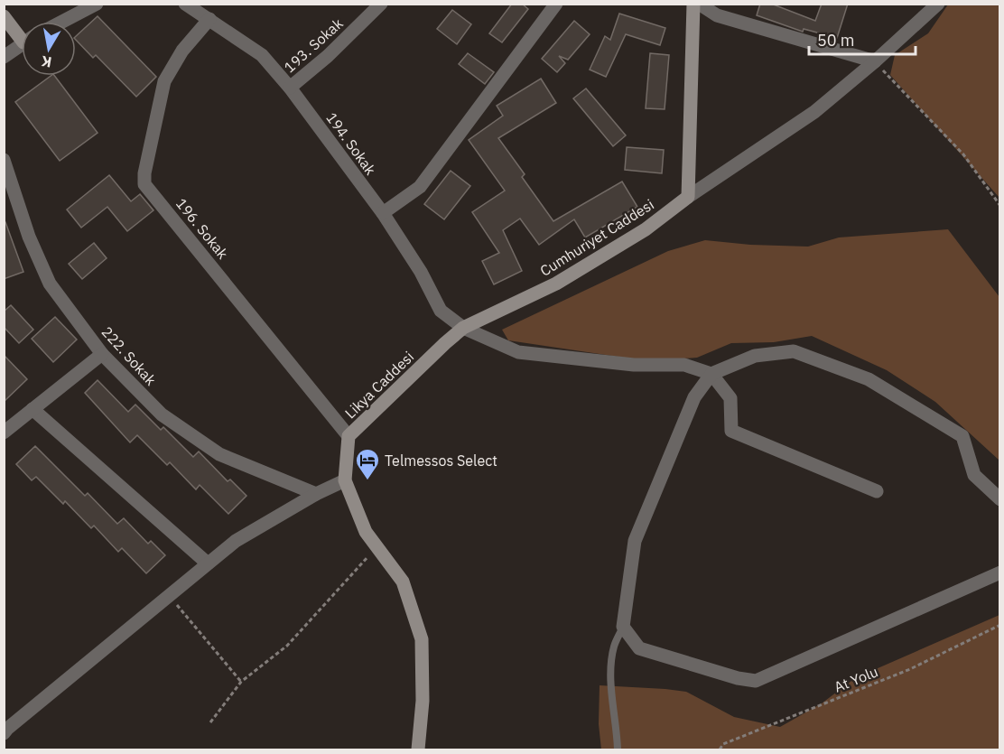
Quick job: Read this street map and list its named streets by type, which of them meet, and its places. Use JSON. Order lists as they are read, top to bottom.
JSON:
{
  "streets": {
    "street": [
      "193. Sokak",
      "194. Sokak",
      "196. Sokak",
      "Cumhuriyet Caddesi",
      "222. Sokak",
      "Likya Caddesi"
    ],
    "path": ["At Yolu"]
  },
  "crossings": [
    ["193. Sokak", "194. Sokak"],
    ["194. Sokak", "196. Sokak"],
    ["194. Sokak", "Cumhuriyet Caddesi"],
    ["194. Sokak", "Likya Caddesi"],
    ["196. Sokak", "Likya Caddesi"],
    ["Cumhuriyet Caddesi", "Likya Caddesi"]
  ],
  "places": {
    "hotel": ["Telmessos Select"]
  },
  "scale_bar": "50 m",
  "north": "bottom"
}
